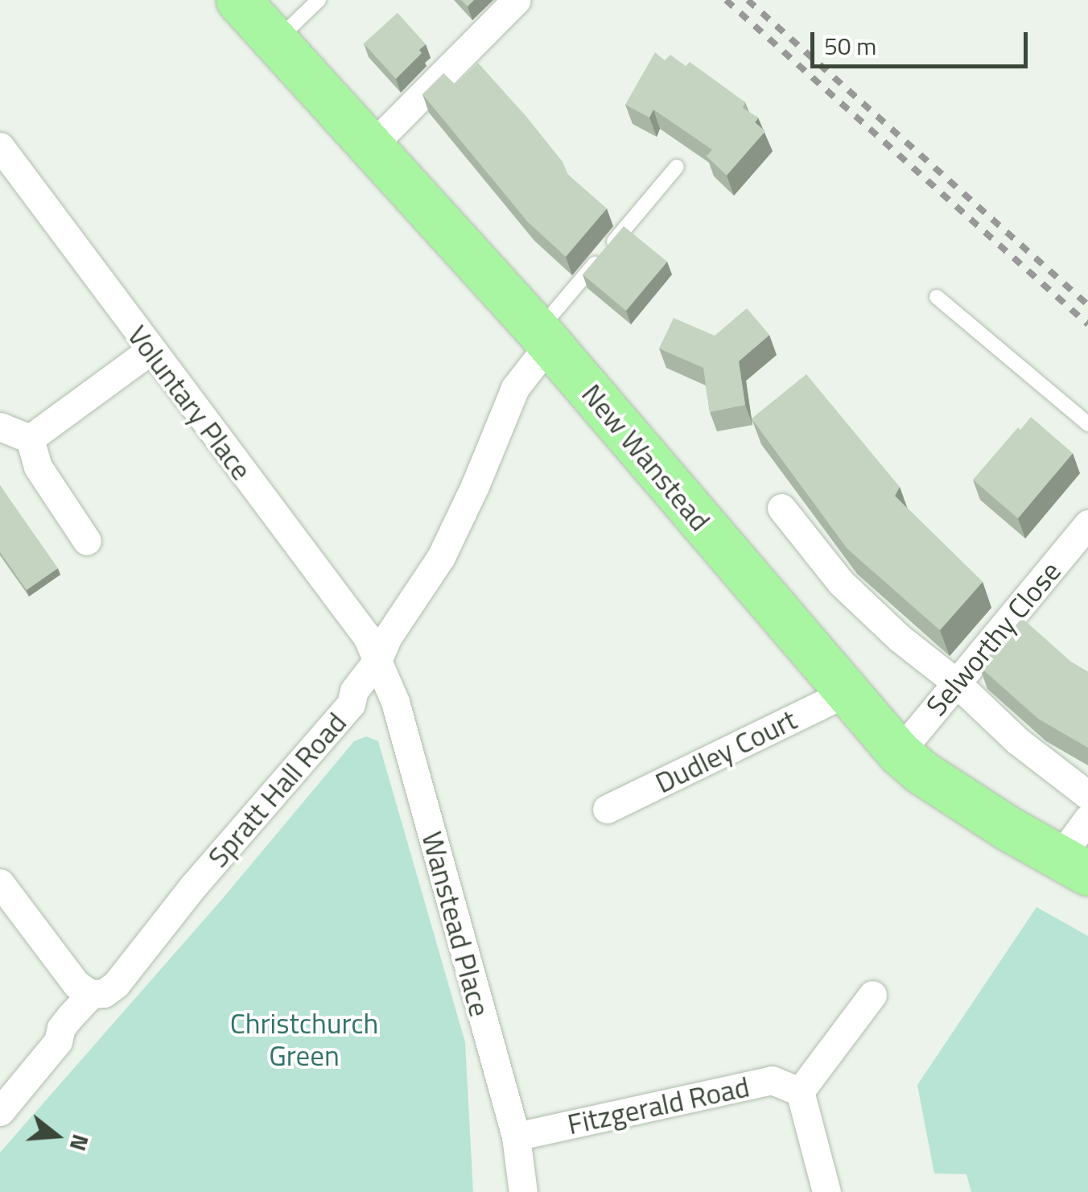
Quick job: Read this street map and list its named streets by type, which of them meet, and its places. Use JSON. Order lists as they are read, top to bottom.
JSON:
{
  "streets": {
    "main road": ["New Wanstead"],
    "street": [
      "Voluntary Place",
      "Selworthy Close",
      "Dudley Court",
      "Spratt Hall Road",
      "Wanstead Place",
      "Fitzgerald Road"
    ]
  },
  "crossings": [
    ["Voluntary Place", "Spratt Hall Road"],
    ["Voluntary Place", "Wanstead Place"],
    ["New Wanstead", "Selworthy Close"],
    ["New Wanstead", "Dudley Court"],
    ["New Wanstead", "Spratt Hall Road"],
    ["Spratt Hall Road", "Wanstead Place"],
    ["Wanstead Place", "Fitzgerald Road"]
  ],
  "parks": ["Christchurch Green"],
  "scale_bar": "50 m",
  "north": "right"
}
